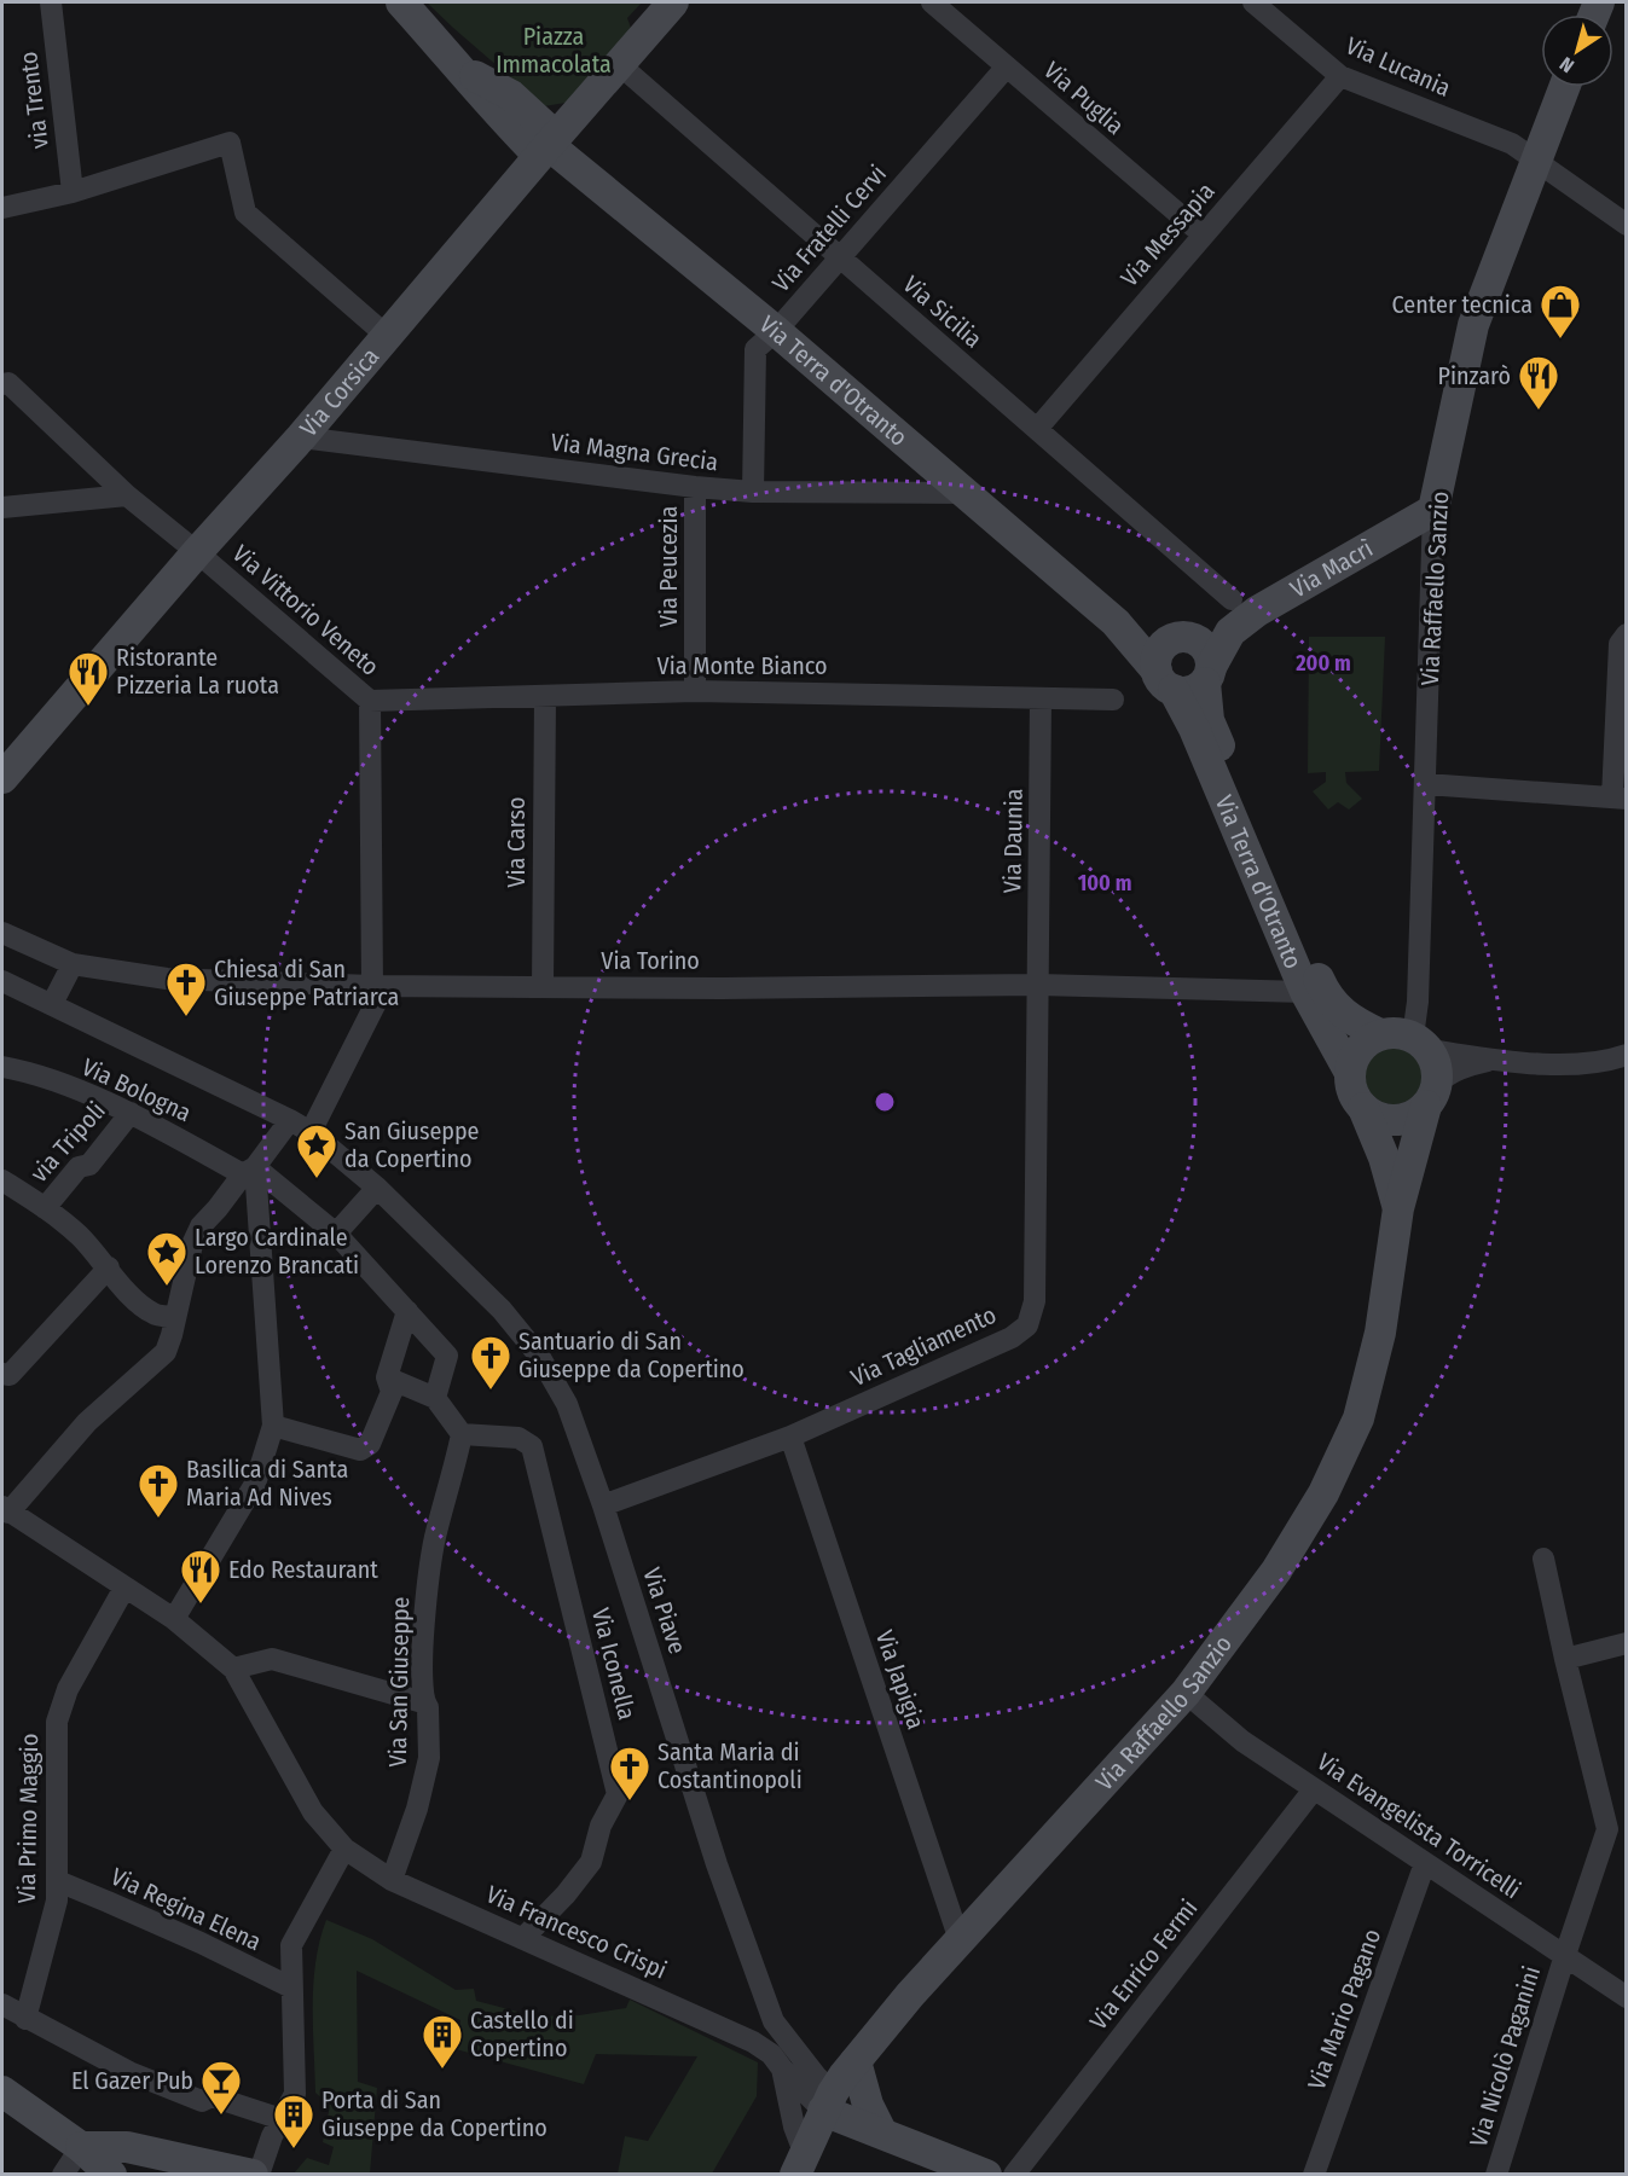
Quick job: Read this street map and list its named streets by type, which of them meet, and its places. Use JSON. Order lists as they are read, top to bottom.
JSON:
{
  "streets": {
    "street": [
      "Via Lucania",
      "Via Puglia",
      "via Trento",
      "Via Fratelli Cervi",
      "Via Messapia",
      "Via Sicilia",
      "Via Terra d'Otranto",
      "Via Corsica",
      "Via Magna Grecia",
      "Via Peucezia",
      "Via Macrì",
      "Via Raffaello Sanzio",
      "Via Vittorio Veneto",
      "Via Monte Bianco",
      "Via Daunia",
      "Via Carso",
      "Via Torino",
      "Via Bologna",
      "via Tripoli",
      "Via Tagliamento",
      "Via Piave",
      "Via Iconella",
      "Via Japigia",
      "Via San Giuseppe",
      "Via Primo Maggio",
      "Via Evangelista Torricelli",
      "Via Regina Elena",
      "Via Francesco Crispi",
      "Via Enrico Fermi",
      "Via Mario Pagano",
      "Via Nicolò Paganini"
    ]
  },
  "crossings": [
    ["Via Lucania", "Via Messapia"],
    ["Via Lucania", "Via Raffaello Sanzio"],
    ["Via Puglia", "Via Fratelli Cervi"],
    ["Via Puglia", "Via Messapia"],
    ["Via Fratelli Cervi", "Via Sicilia"],
    ["Via Fratelli Cervi", "Via Terra d'Otranto"],
    ["Via Fratelli Cervi", "Via Magna Grecia"],
    ["Via Messapia", "Via Sicilia"],
    ["Via Sicilia", "Via Corsica"],
    ["Via Terra d'Otranto", "Via Corsica"],
    ["Via Terra d'Otranto", "Via Magna Grecia"],
    ["Via Terra d'Otranto", "Via Macrì"],
    ["Via Terra d'Otranto", "Via Raffaello Sanzio"],
    ["Via Terra d'Otranto", "Via Torino"],
    ["Via Corsica", "Via Magna Grecia"],
    ["Via Corsica", "Via Vittorio Veneto"],
    ["Via Magna Grecia", "Via Peucezia"],
    ["Via Peucezia", "Via Monte Bianco"],
    ["Via Macrì", "Via Raffaello Sanzio"],
    ["Via Raffaello Sanzio", "Via Piave"],
    ["Via Raffaello Sanzio", "Via Japigia"],
    ["Via Raffaello Sanzio", "Via Evangelista Torricelli"],
    ["Via Raffaello Sanzio", "Via Francesco Crispi"],
    ["Via Vittorio Veneto", "Via Monte Bianco"],
    ["Via Vittorio Veneto", "Via Torino"],
    ["Via Vittorio Veneto", "Via Piave"],
    ["Via Monte Bianco", "Via Daunia"],
    ["Via Monte Bianco", "Via Carso"],
    ["Via Daunia", "Via Torino"],
    ["Via Daunia", "Via Tagliamento"],
    ["Via Carso", "Via Torino"],
    ["Via Torino", "Via Tagliamento"],
    ["Via Bologna", "via Tripoli"],
    ["Via Tagliamento", "Via Piave"],
    ["Via Tagliamento", "Via Japigia"],
    ["Via Piave", "Via Francesco Crispi"],
    ["Via Iconella", "Via San Giuseppe"],
    ["Via Iconella", "Via Francesco Crispi"],
    ["Via San Giuseppe", "Via Francesco Crispi"],
    ["Via Primo Maggio", "Via Regina Elena"],
    ["Via Evangelista Torricelli", "Via Enrico Fermi"],
    ["Via Evangelista Torricelli", "Via Mario Pagano"],
    ["Via Evangelista Torricelli", "Via Nicolò Paganini"]
  ],
  "parks": ["Piazza Immacolata"],
  "places": {
    "shop": ["Center tecnica"],
    "restaurant": ["Pinzarò", "Ristorante Pizzeria La ruota", "Edo Restaurant"],
    "church": [
      "Chiesa di San Giuseppe Patriarca",
      "Santuario di San Giuseppe da Copertino",
      "Basilica di Santa Maria Ad Nives",
      "Santa Maria di Costantinopoli"
    ],
    "place": ["San Giuseppe da Copertino", "Largo Cardinale Lorenzo Brancati"],
    "building": ["Castello di Copertino", "Porta di San Giuseppe da Copertino"],
    "bar": ["El Gazer Pub"]
  },
  "north": "bottom left",
  "rings": ["200 m", "100 m"]
}
